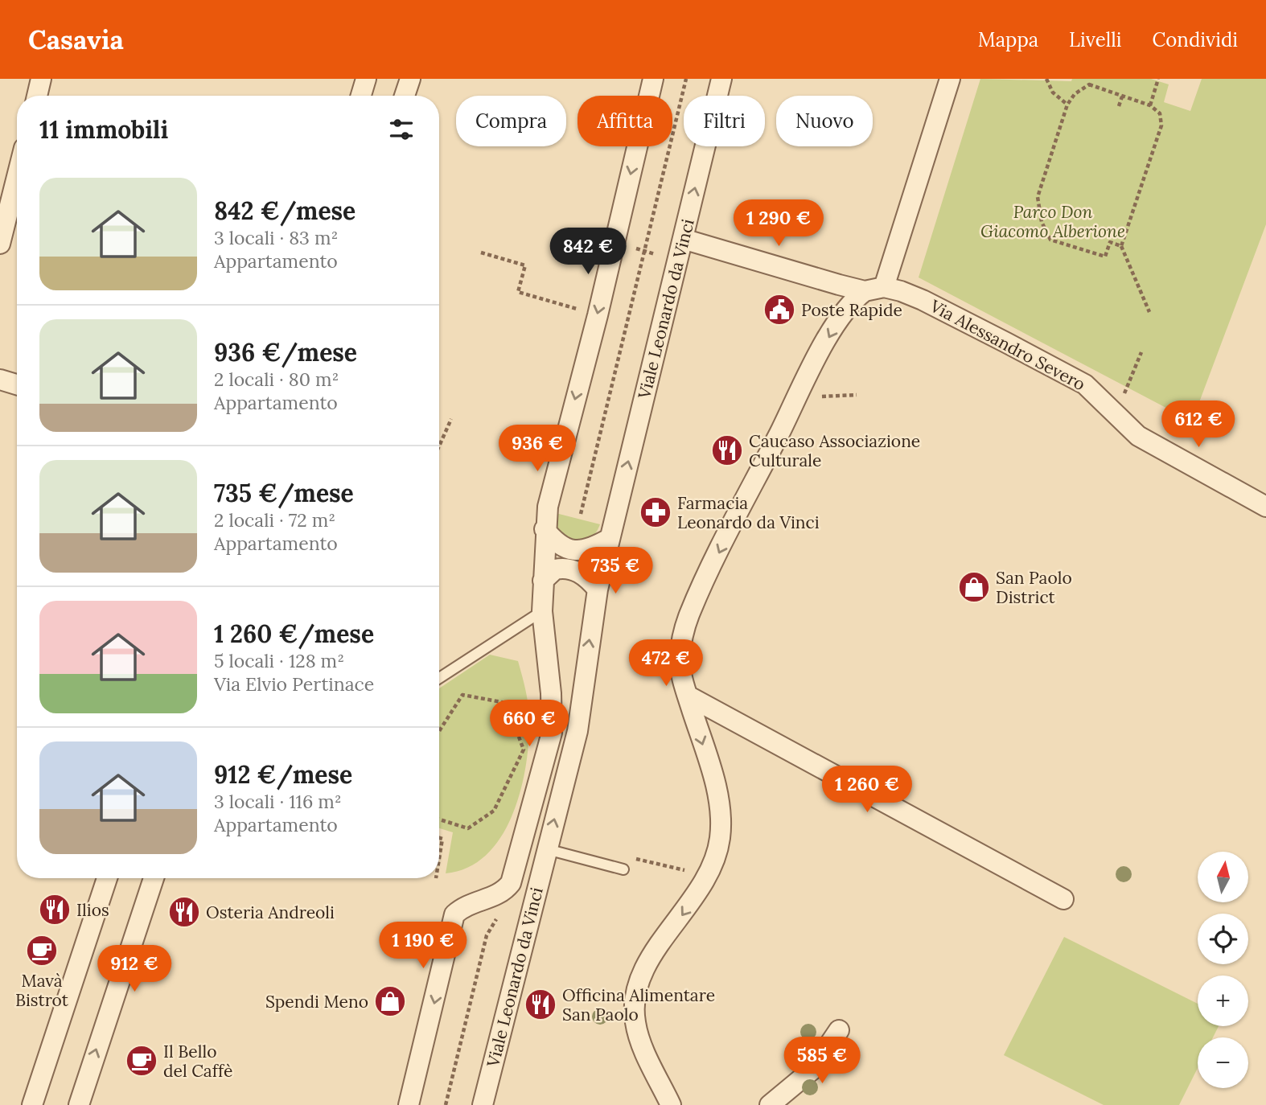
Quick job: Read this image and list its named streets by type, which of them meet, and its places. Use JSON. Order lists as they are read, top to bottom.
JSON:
{
  "streets": {
    "street": ["Viale Leonardo da Vinci", "Via Alessandro Severo"]
  },
  "parks": ["Parco Don Giacomo Alberione"],
  "places": {
    "public building": ["Poste Rapide"],
    "restaurant": [
      "Caucaso Associazione Culturale",
      "Ilios",
      "Osteria Andreoli",
      "Officina Alimentare San Paolo"
    ],
    "pharmacy": ["Farmacia Leonardo da Vinci"],
    "shop": ["San Paolo District", "Spendi Meno"],
    "cafe": ["Mavà Bistrot", "Il Bello del Caffè"]
  },
  "north": "top",
  "page": {
    "header": "Casavia",
    "nav": ["Mappa", "Livelli", "Condividi"],
    "chip": [
      "Compra",
      "Affitta",
      "Filtri",
      "Nuovo"
    ],
    "heading": "11 immobili",
    "list": [
      {
        "name": "842 €/mese",
        "note": "3 locali · 83 m² · Appartamento"
      },
      {
        "name": "936 €/mese",
        "note": "2 locali · 80 m² · Appartamento"
      },
      {
        "name": "735 €/mese",
        "note": "2 locali · 72 m² · Appartamento"
      },
      {
        "name": "1 260 €/mese",
        "note": "5 locali · 128 m² · Via Elvio Pertinace"
      },
      {
        "name": "912 €/mese",
        "note": "3 locali · 116 m² · Appartamento"
      }
    ],
    "price": [
      "1 290 €",
      "842 €",
      "612 €",
      "936 €",
      "735 €",
      "472 €",
      "660 €",
      "1 260 €",
      "1 190 €",
      "912 €",
      "585 €"
    ],
    "map_buttons": ["+", "−"]
  }
}
